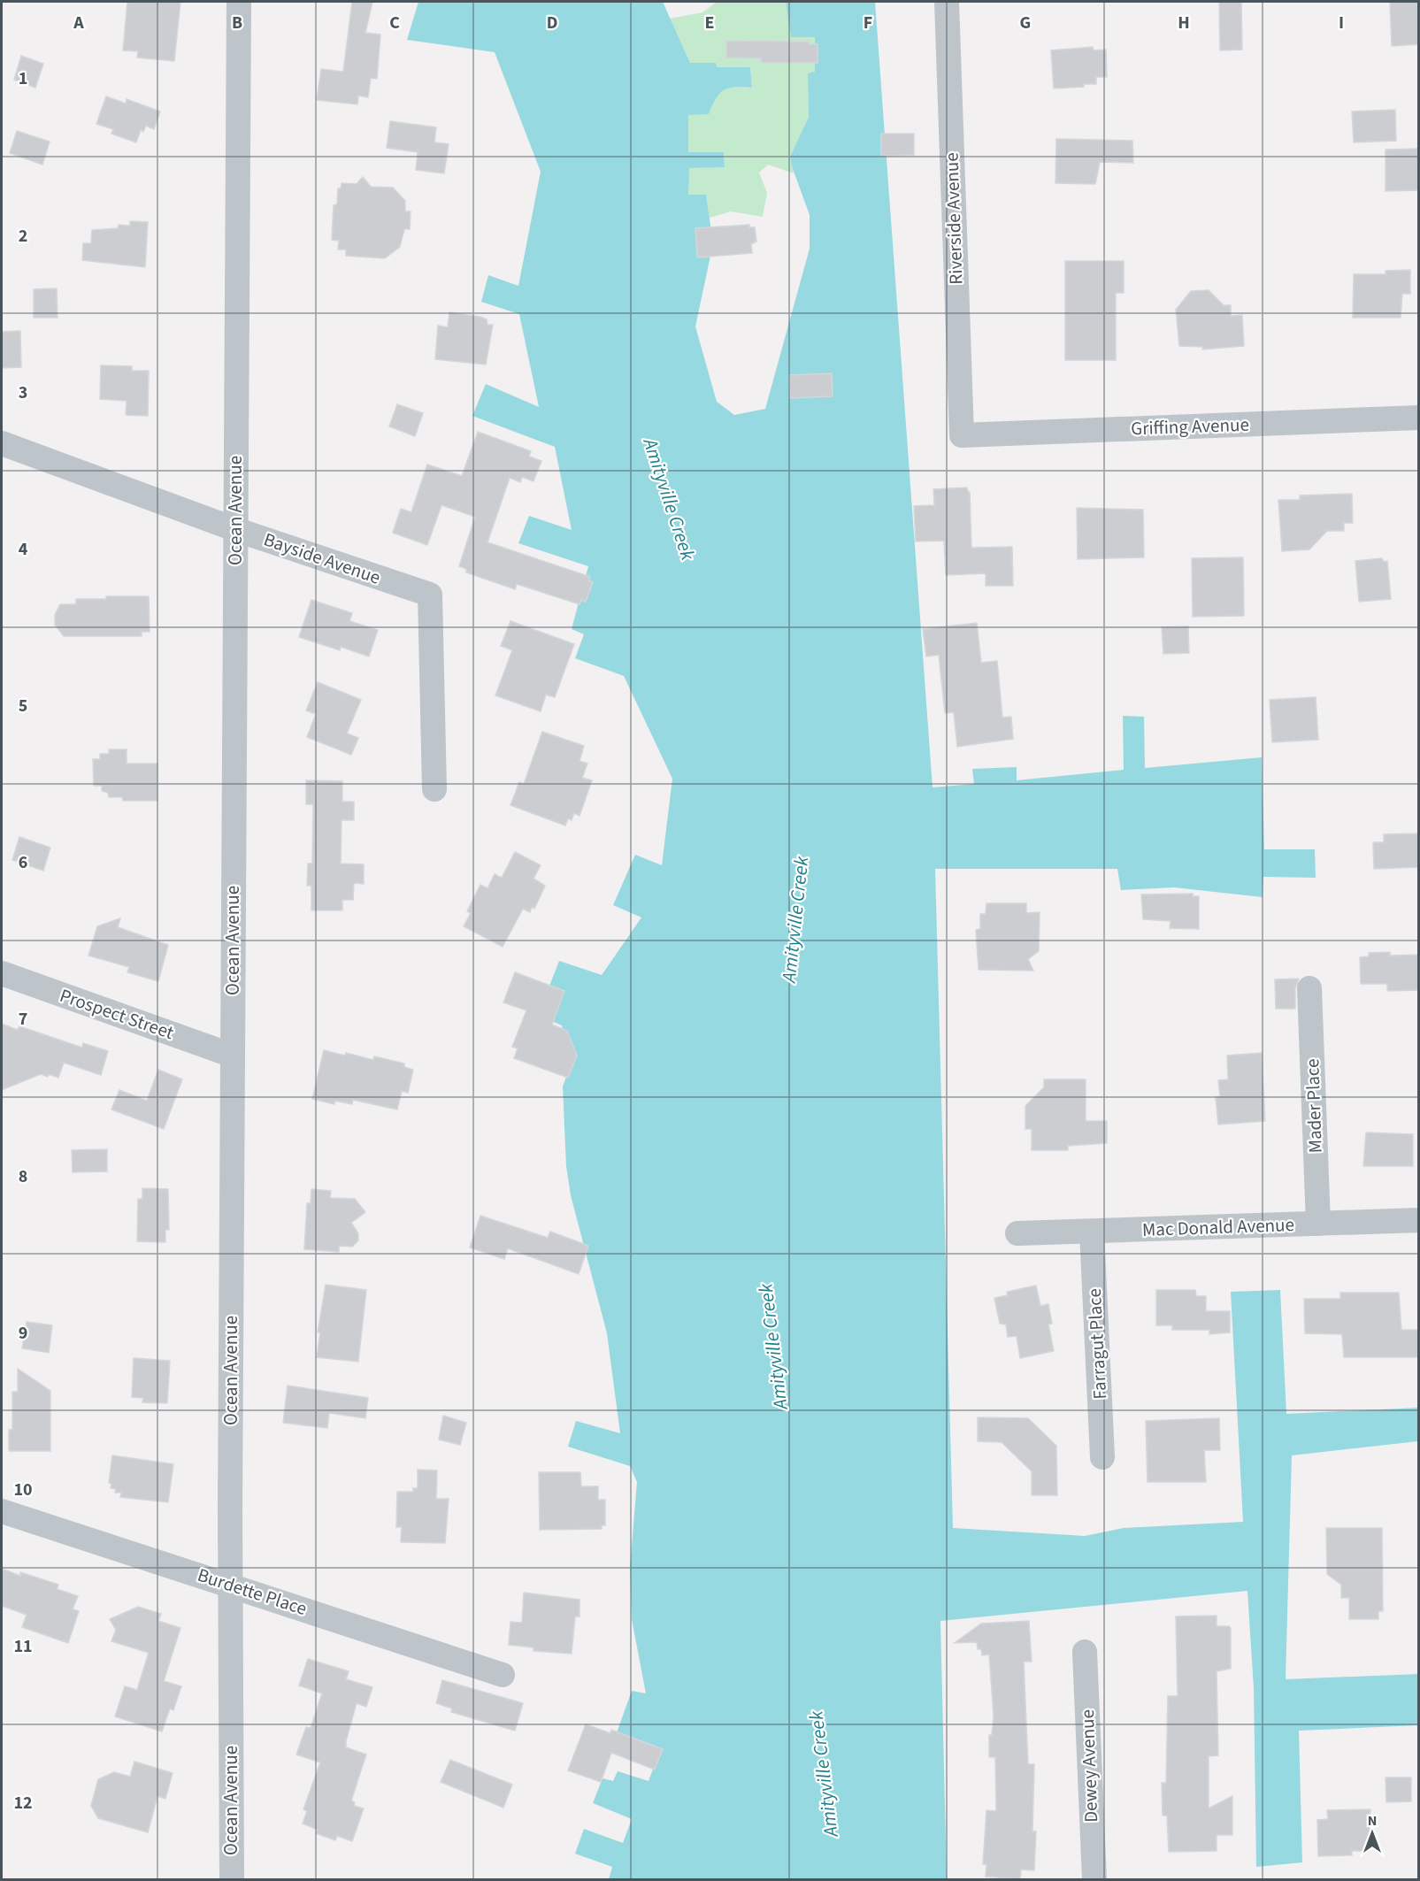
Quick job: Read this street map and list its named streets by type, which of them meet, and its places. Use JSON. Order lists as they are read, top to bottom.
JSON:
{
  "streets": {
    "street": [
      "Riverside Avenue",
      "Griffing Avenue",
      "Ocean Avenue",
      "Bayside Avenue",
      "Prospect Street",
      "Mader Place",
      "Mac Donald Avenue",
      "Farragut Place",
      "Burdette Place",
      "Dewey Avenue"
    ]
  },
  "crossings": [
    ["Riverside Avenue", "Griffing Avenue"],
    ["Ocean Avenue", "Bayside Avenue"],
    ["Ocean Avenue", "Prospect Street"],
    ["Ocean Avenue", "Burdette Place"],
    ["Mader Place", "Mac Donald Avenue"],
    ["Mac Donald Avenue", "Farragut Place"]
  ],
  "water": ["Amityville Creek"],
  "north": "top",
  "grid": {
    "columns": [
      "A",
      "B",
      "C",
      "D",
      "E",
      "F",
      "G",
      "H",
      "I"
    ],
    "rows": [
      "1",
      "2",
      "3",
      "4",
      "5",
      "6",
      "7",
      "8",
      "9",
      "10",
      "11",
      "12"
    ]
  }
}
